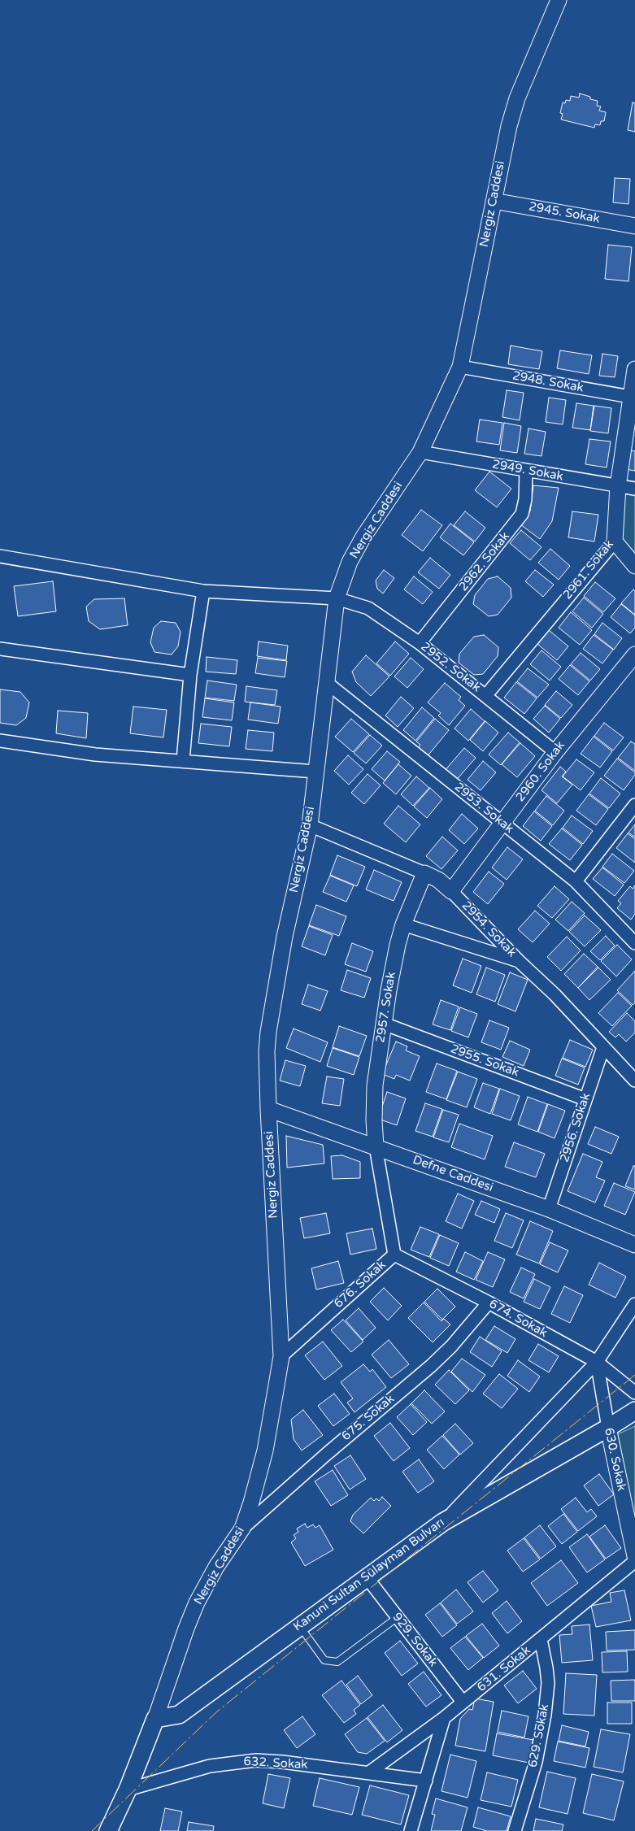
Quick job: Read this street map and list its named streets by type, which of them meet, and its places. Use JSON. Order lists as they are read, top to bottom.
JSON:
{
  "streets": {
    "main road": ["Kanuni Sultan Sülayman Bulvarı"],
    "street": [
      "Nergiz Caddesi",
      "2945. Sokak",
      "2948. Sokak",
      "2949. Sokak",
      "2962. Sokak",
      "2961. Sokak",
      "2952. Sokak",
      "2960. Sokak",
      "2953. Sokak",
      "2954. Sokak",
      "2957. Sokak",
      "2955. Sokak",
      "2956. Sokak",
      "Defne Caddesi",
      "676. Sokak",
      "674. Sokak",
      "675. Sokak",
      "630. Sokak",
      "929. Sokak",
      "631. Sokak",
      "629. Sokak",
      "632. Sokak"
    ]
  },
  "crossings": [
    ["Nergiz Caddesi", "2945. Sokak"],
    ["Nergiz Caddesi", "2948. Sokak"],
    ["Nergiz Caddesi", "2949. Sokak"],
    ["Nergiz Caddesi", "2952. Sokak"],
    ["Nergiz Caddesi", "2953. Sokak"],
    ["Nergiz Caddesi", "2954. Sokak"],
    ["Nergiz Caddesi", "Defne Caddesi"],
    ["Nergiz Caddesi", "676. Sokak"],
    ["Nergiz Caddesi", "675. Sokak"],
    ["Nergiz Caddesi", "Kanuni Sultan Sülayman Bulvarı"],
    ["2948. Sokak", "2961. Sokak"],
    ["2949. Sokak", "2962. Sokak"],
    ["2949. Sokak", "2961. Sokak"],
    ["2962. Sokak", "2952. Sokak"],
    ["2961. Sokak", "2952. Sokak"],
    ["2952. Sokak", "2960. Sokak"],
    ["2960. Sokak", "2953. Sokak"],
    ["2960. Sokak", "2954. Sokak"],
    ["2954. Sokak", "2957. Sokak"],
    ["2954. Sokak", "2956. Sokak"],
    ["2957. Sokak", "2955. Sokak"],
    ["2957. Sokak", "Defne Caddesi"],
    ["2957. Sokak", "676. Sokak"],
    ["2955. Sokak", "2956. Sokak"],
    ["2956. Sokak", "Defne Caddesi"],
    ["Defne Caddesi", "676. Sokak"],
    ["676. Sokak", "674. Sokak"],
    ["674. Sokak", "675. Sokak"],
    ["674. Sokak", "630. Sokak"],
    ["674. Sokak", "Kanuni Sultan Sülayman Bulvarı"],
    ["630. Sokak", "Kanuni Sultan Sülayman Bulvarı"],
    ["Kanuni Sultan Sülayman Bulvarı", "929. Sokak"],
    ["929. Sokak", "631. Sokak"],
    ["631. Sokak", "629. Sokak"],
    ["631. Sokak", "632. Sokak"]
  ]
}
